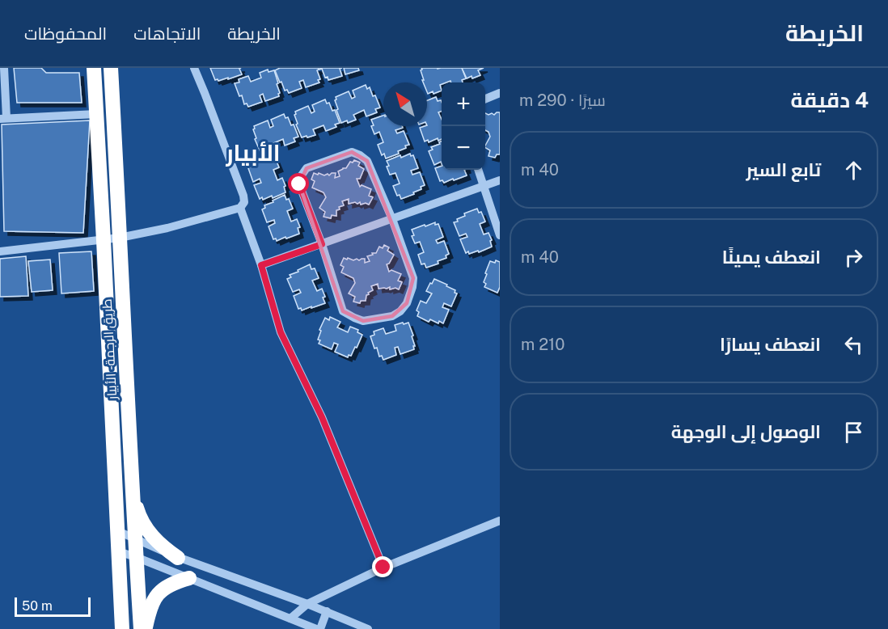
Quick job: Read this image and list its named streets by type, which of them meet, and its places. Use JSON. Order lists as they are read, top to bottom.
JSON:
{
  "streets": {
    "highway": ["طريق الرجمة - الأبيار"]
  },
  "districts": ["الأبيار"],
  "scale_bar": "50 m",
  "north": "top left",
  "page": {
    "header": "الخريطة",
    "nav": ["الخريطة", "الاتجاهات", "المحفوظات"],
    "heading": ["4 دقيقة", "سيرًا · 290 m"],
    "map_buttons": ["+", "−"],
    "list": [
      ["تابع السير", "40 m"],
      ["انعطف يمينًا", "40 m"],
      ["انعطف يسارًا", "210 m"],
      "الوصول إلى الوجهة"
    ],
    "scale": "50 m"
  }
}
